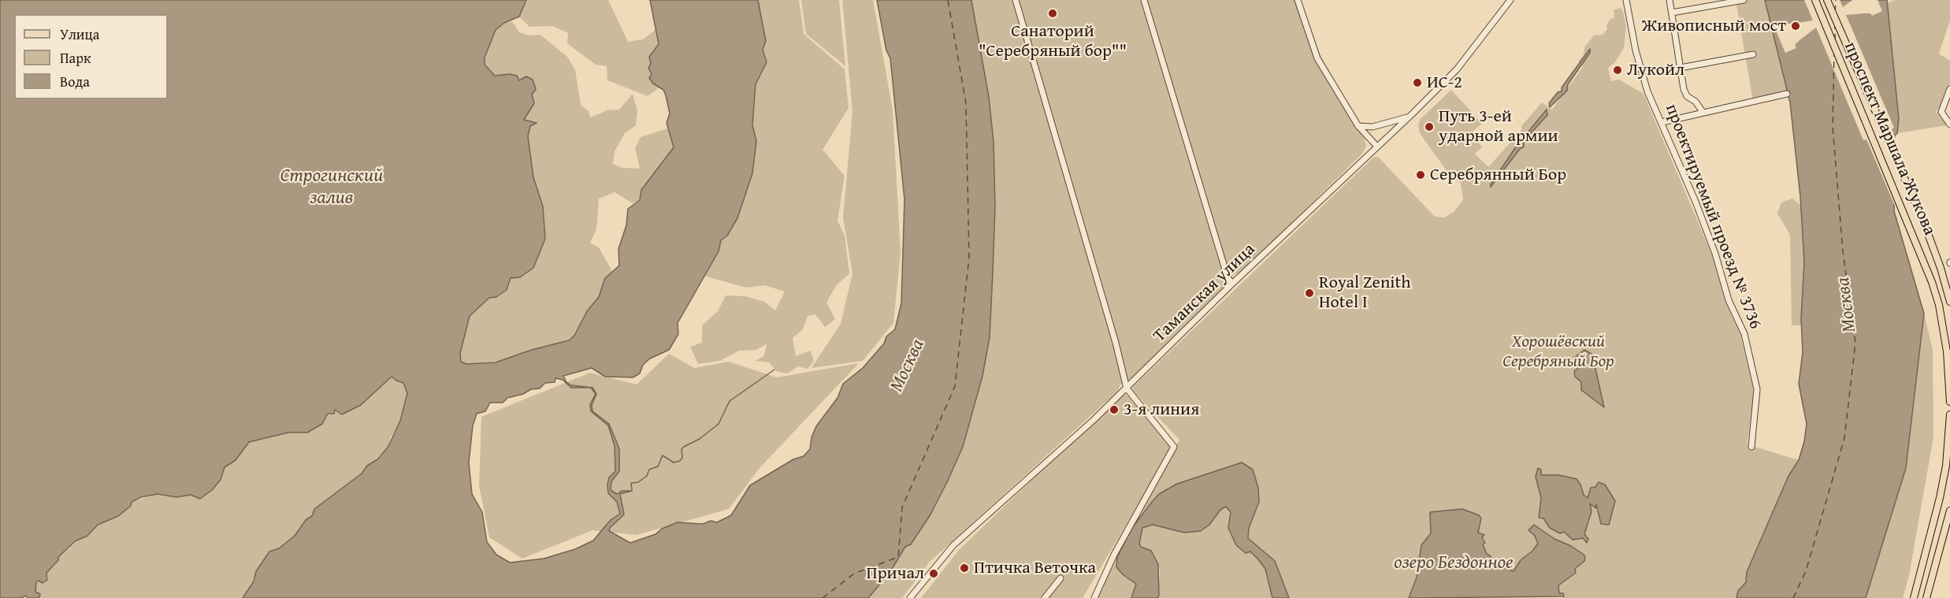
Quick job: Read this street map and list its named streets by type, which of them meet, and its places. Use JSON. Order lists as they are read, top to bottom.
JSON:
{
  "streets": {
    "main road": ["проспект Маршала Жукова"],
    "street": ["проектируемый проезд № 3736", "Таманская улица"]
  },
  "water": ["Строгинский залив", "Москва", "озеро Бездонное"],
  "parks": ["Хорошёвский Серебряный Бор"],
  "places": [
    "Санаторий \"Серебряный бор\"\"",
    "Живописный мост",
    "Лукойл",
    "ИС-2",
    "Путь 3-ей ударной армии",
    "Серебрянный Бор",
    "Royal Zenith Hotel I",
    "3-я линия",
    "Птичка Веточка",
    "Причал"
  ],
  "legend": ["Улица", "Парк", "Вода"]
}
